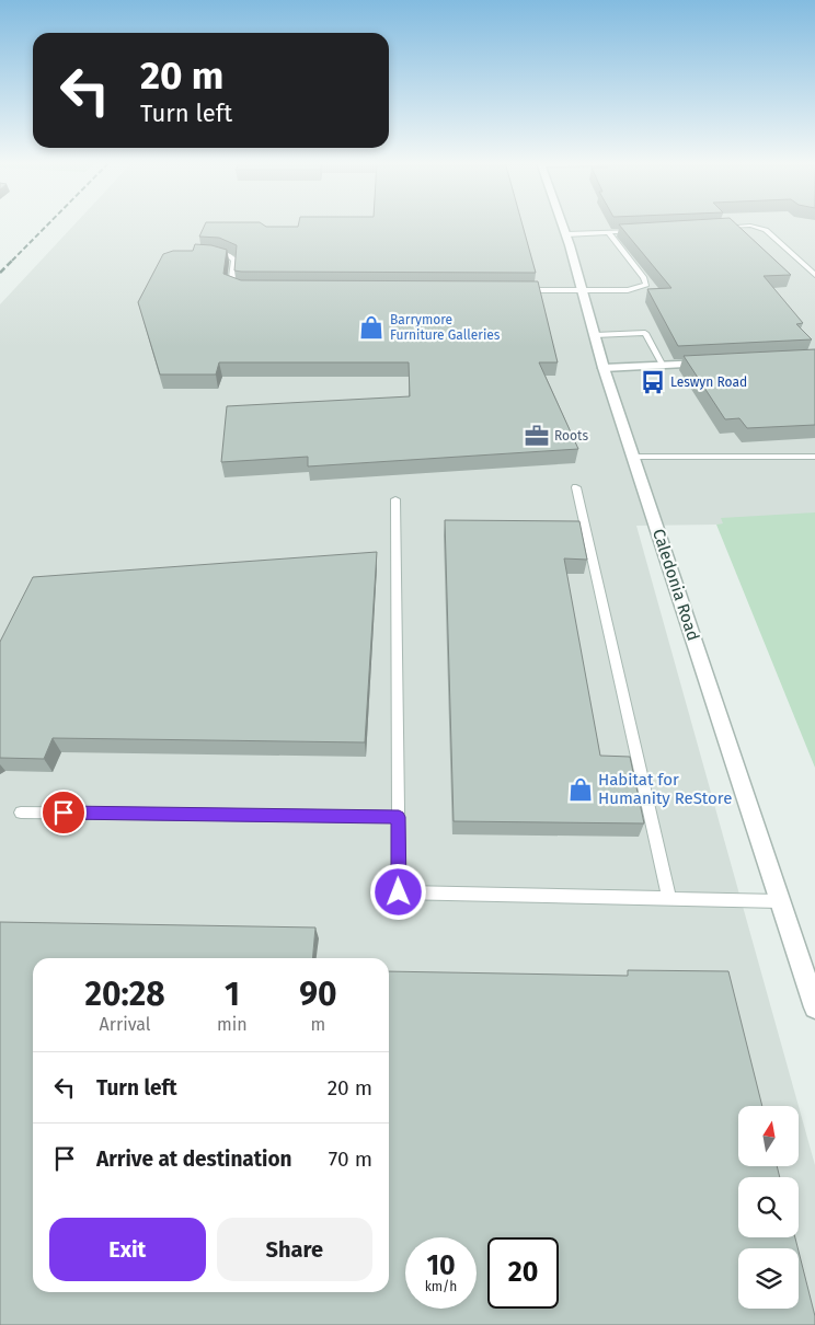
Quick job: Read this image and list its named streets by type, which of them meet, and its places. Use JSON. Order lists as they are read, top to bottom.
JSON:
{
  "streets": {
    "street": ["Caledonia Road"]
  },
  "places": {
    "shop": ["Barrymore Furniture Galleries", "Habitat for Humanity ReStore"],
    "bus stop": ["Leswyn Road"],
    "office": ["Roots"]
  },
  "north": "top",
  "page": {
    "turn": ["20 m", "Turn left"],
    "eta": [
      "20:28",
      "Arrival",
      "1",
      "min",
      "90",
      "m"
    ],
    "list": [
      {
        "name": "Turn left",
        "value": "20 m"
      },
      {
        "name": "Arrive at destination",
        "value": "70 m"
      }
    ],
    "buttons": ["Exit", "Share"],
    "speed": "10 km/h",
    "limit": "20"
  }
}
